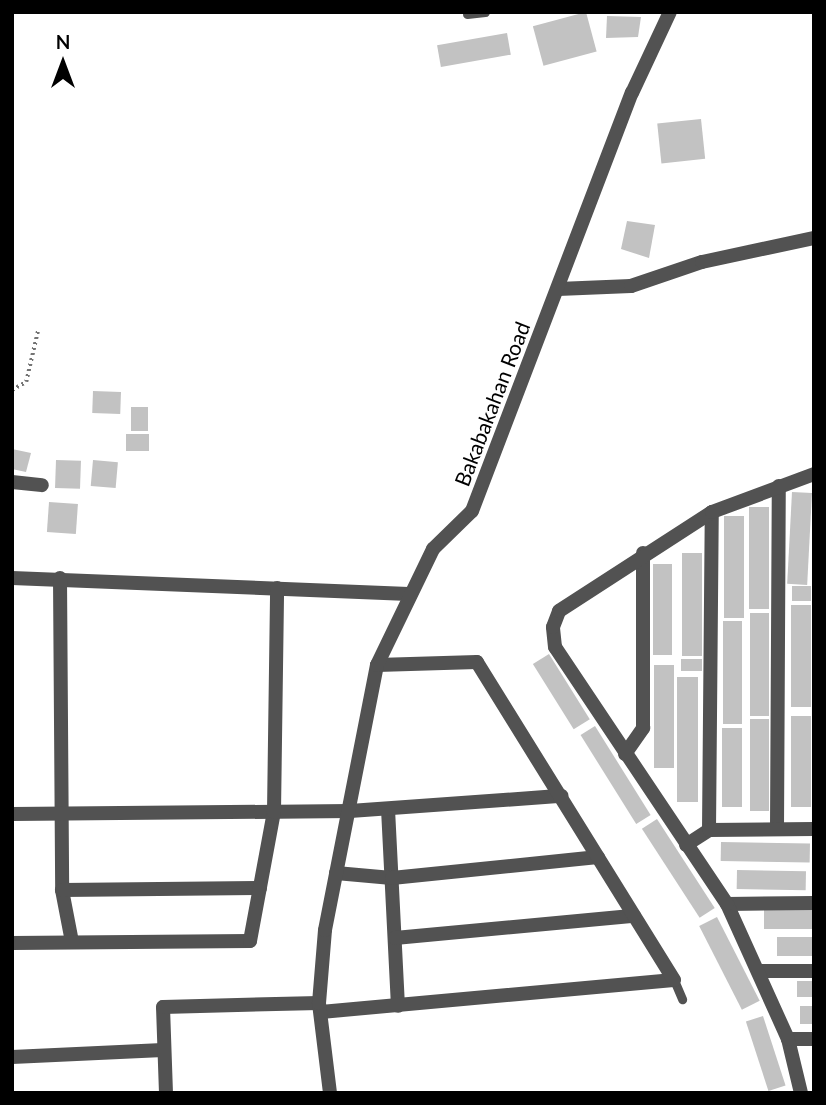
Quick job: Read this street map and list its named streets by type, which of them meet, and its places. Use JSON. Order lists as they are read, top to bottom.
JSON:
{
  "streets": {
    "street": ["Bakabakahan Road"]
  },
  "north": "top"
}
